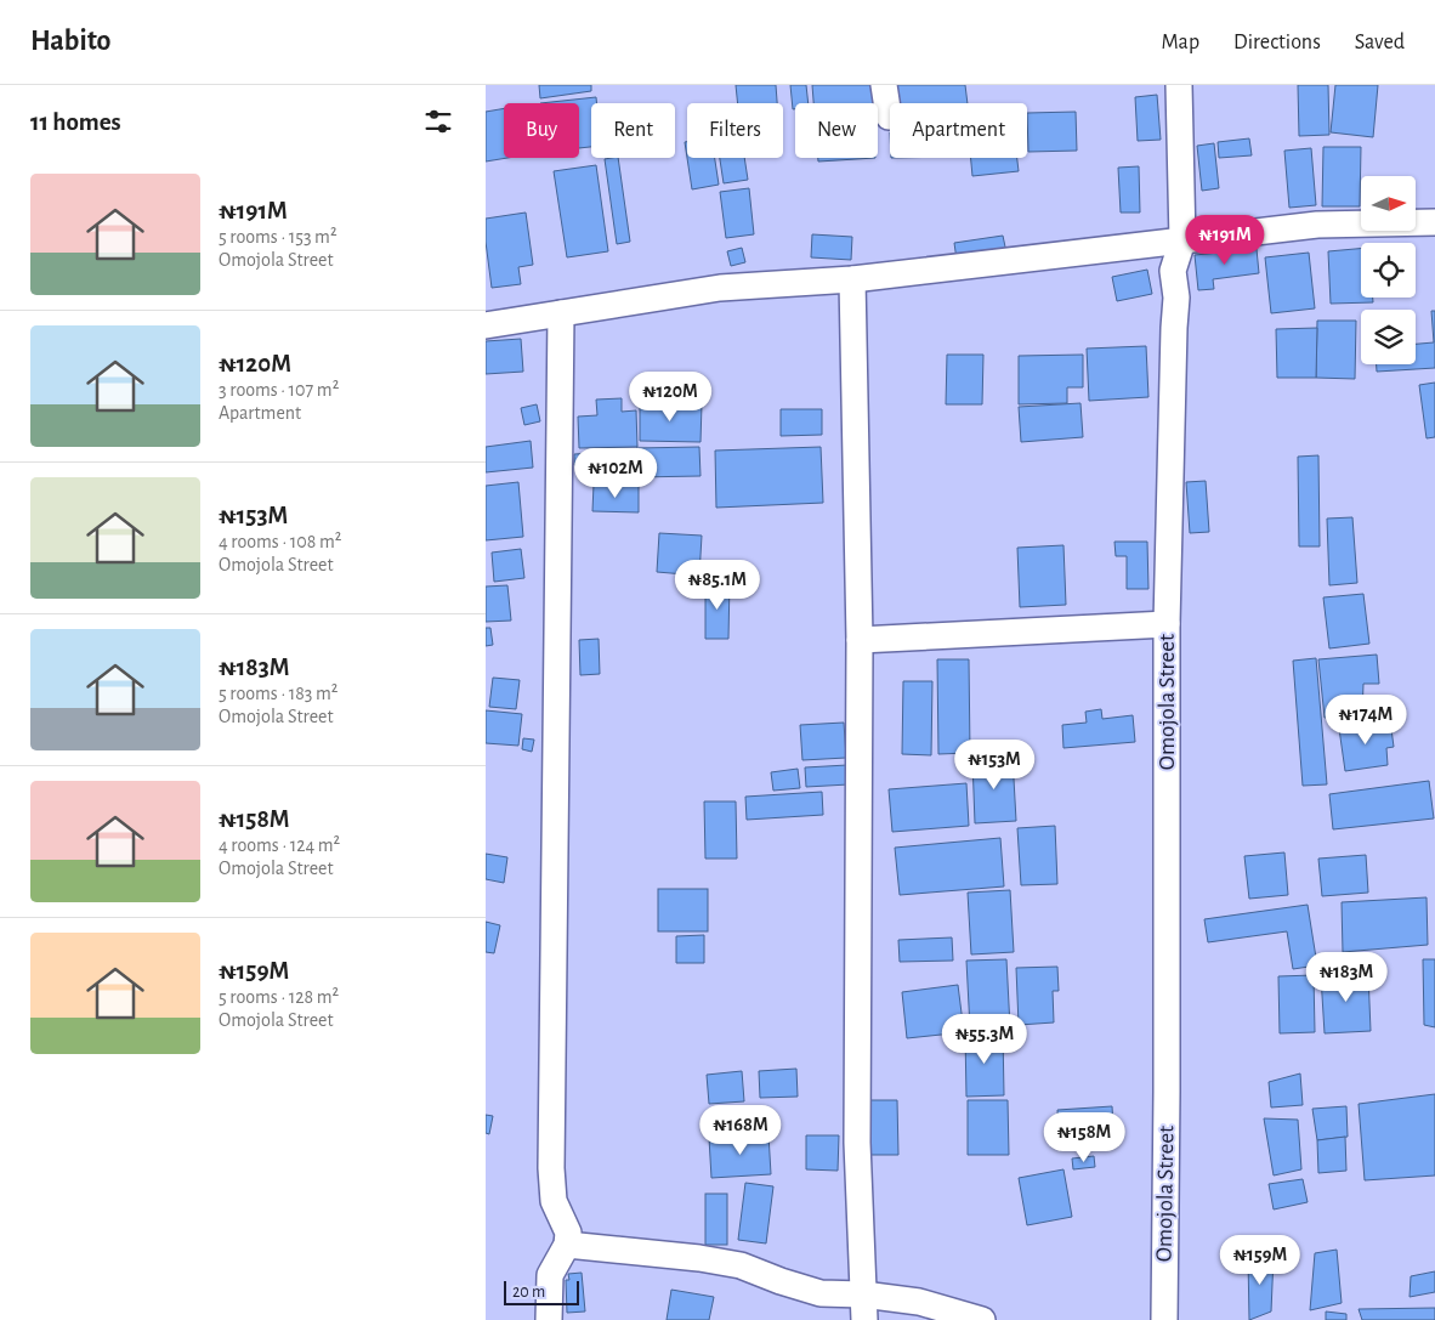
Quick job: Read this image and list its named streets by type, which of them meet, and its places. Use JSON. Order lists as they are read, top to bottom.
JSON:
{
  "streets": {
    "street": ["Omojola Street"]
  },
  "scale_bar": "20 m",
  "north": "right",
  "page": {
    "header": "Habito",
    "nav": ["Map", "Directions", "Saved"],
    "heading": "11 homes",
    "chip": [
      "Buy",
      "Rent",
      "Filters",
      "New",
      "Apartment"
    ],
    "list": [
      {
        "name": "₦191M",
        "note": "5 rooms · 153 m² · Omojola Street"
      },
      {
        "name": "₦120M",
        "note": "3 rooms · 107 m² · Apartment"
      },
      {
        "name": "₦153M",
        "note": "4 rooms · 108 m² · Omojola Street"
      },
      {
        "name": "₦183M",
        "note": "5 rooms · 183 m² · Omojola Street"
      },
      {
        "name": "₦158M",
        "note": "4 rooms · 124 m² · Omojola Street"
      },
      {
        "name": "₦159M",
        "note": "5 rooms · 128 m² · Omojola Street"
      }
    ],
    "price": [
      "₦191M",
      "₦120M",
      "₦102M",
      "₦85.1M",
      "₦174M",
      "₦153M",
      "₦183M",
      "₦55.3M",
      "₦168M",
      "₦158M",
      "₦159M"
    ],
    "scale": "20 m"
  }
}
